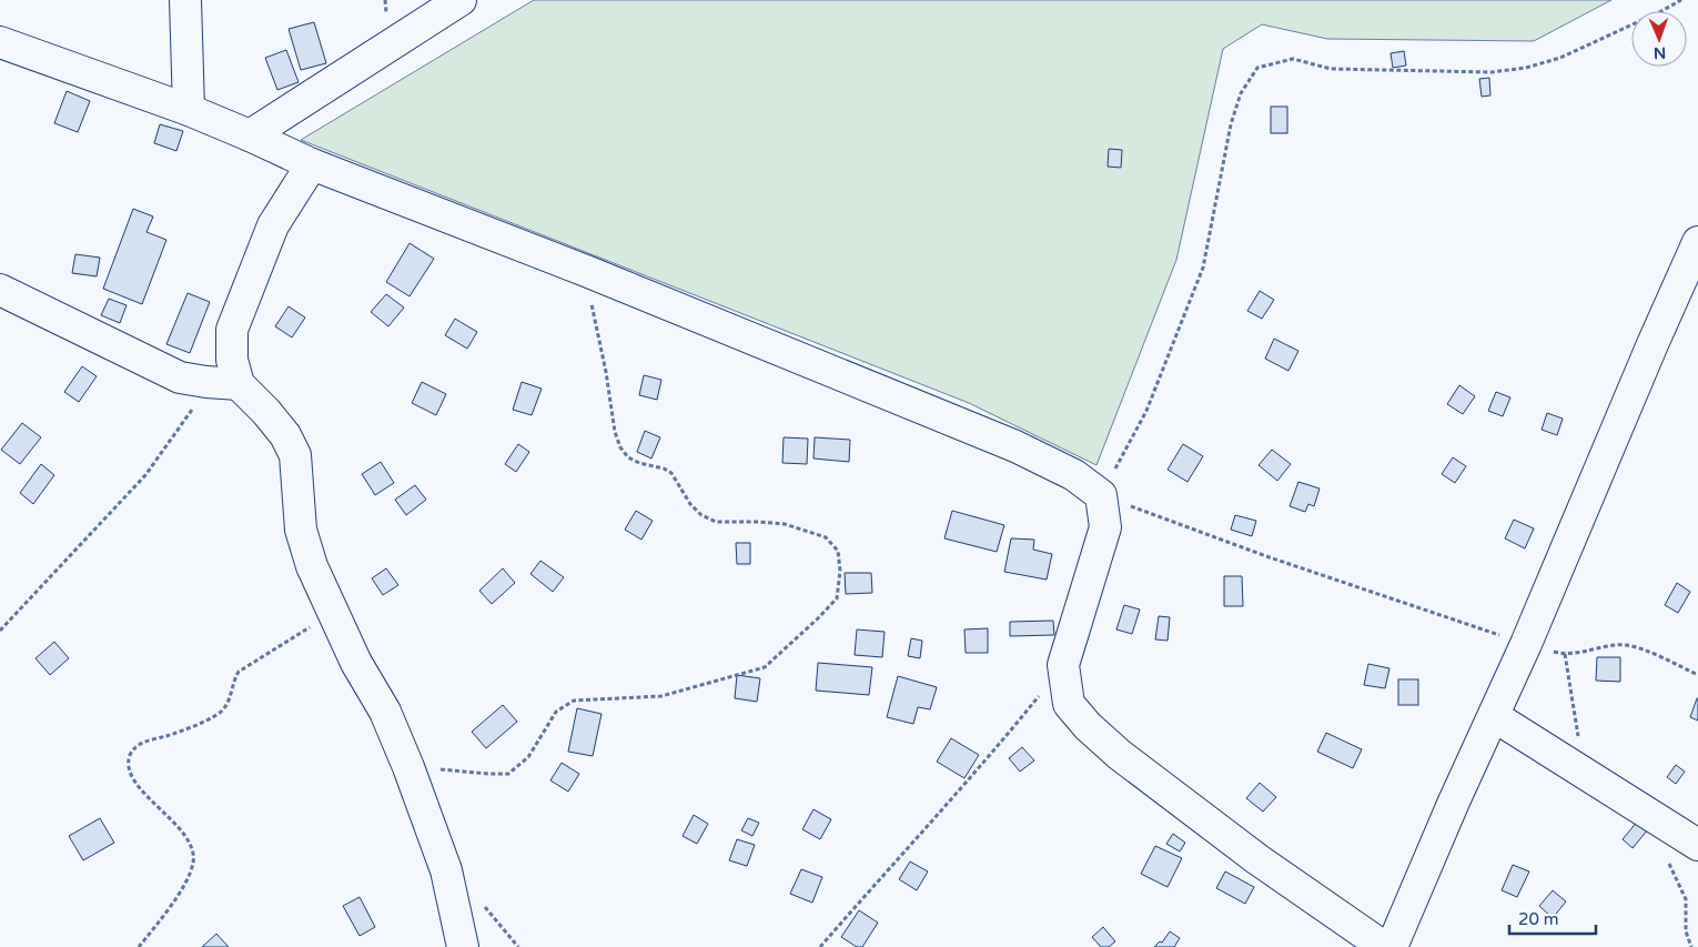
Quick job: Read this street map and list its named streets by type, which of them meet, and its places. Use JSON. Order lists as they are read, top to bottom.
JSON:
{
  "scale_bar": "20 m",
  "north": "bottom"
}
